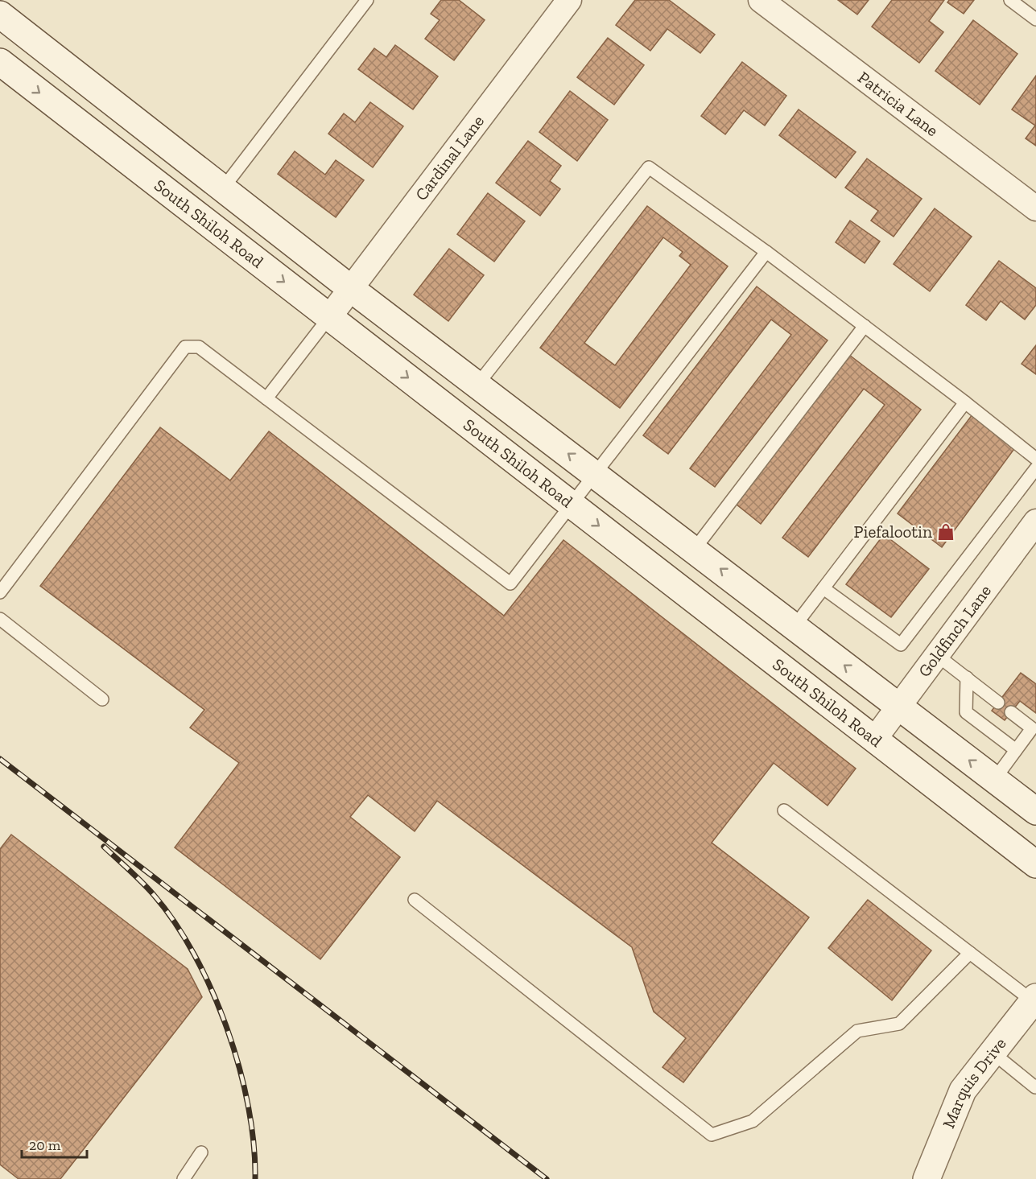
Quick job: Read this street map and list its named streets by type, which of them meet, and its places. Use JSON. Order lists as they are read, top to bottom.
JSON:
{
  "streets": {
    "main road": ["South Shiloh Road", "Marquis Drive"],
    "street": ["Patricia Lane", "Cardinal Lane", "Goldfinch Lane"]
  },
  "crossings": [
    ["Cardinal Lane", "South Shiloh Road"],
    ["South Shiloh Road", "Goldfinch Lane"]
  ],
  "places": {
    "shop": ["Piefalootin"]
  },
  "scale_bar": "20 m"
}
